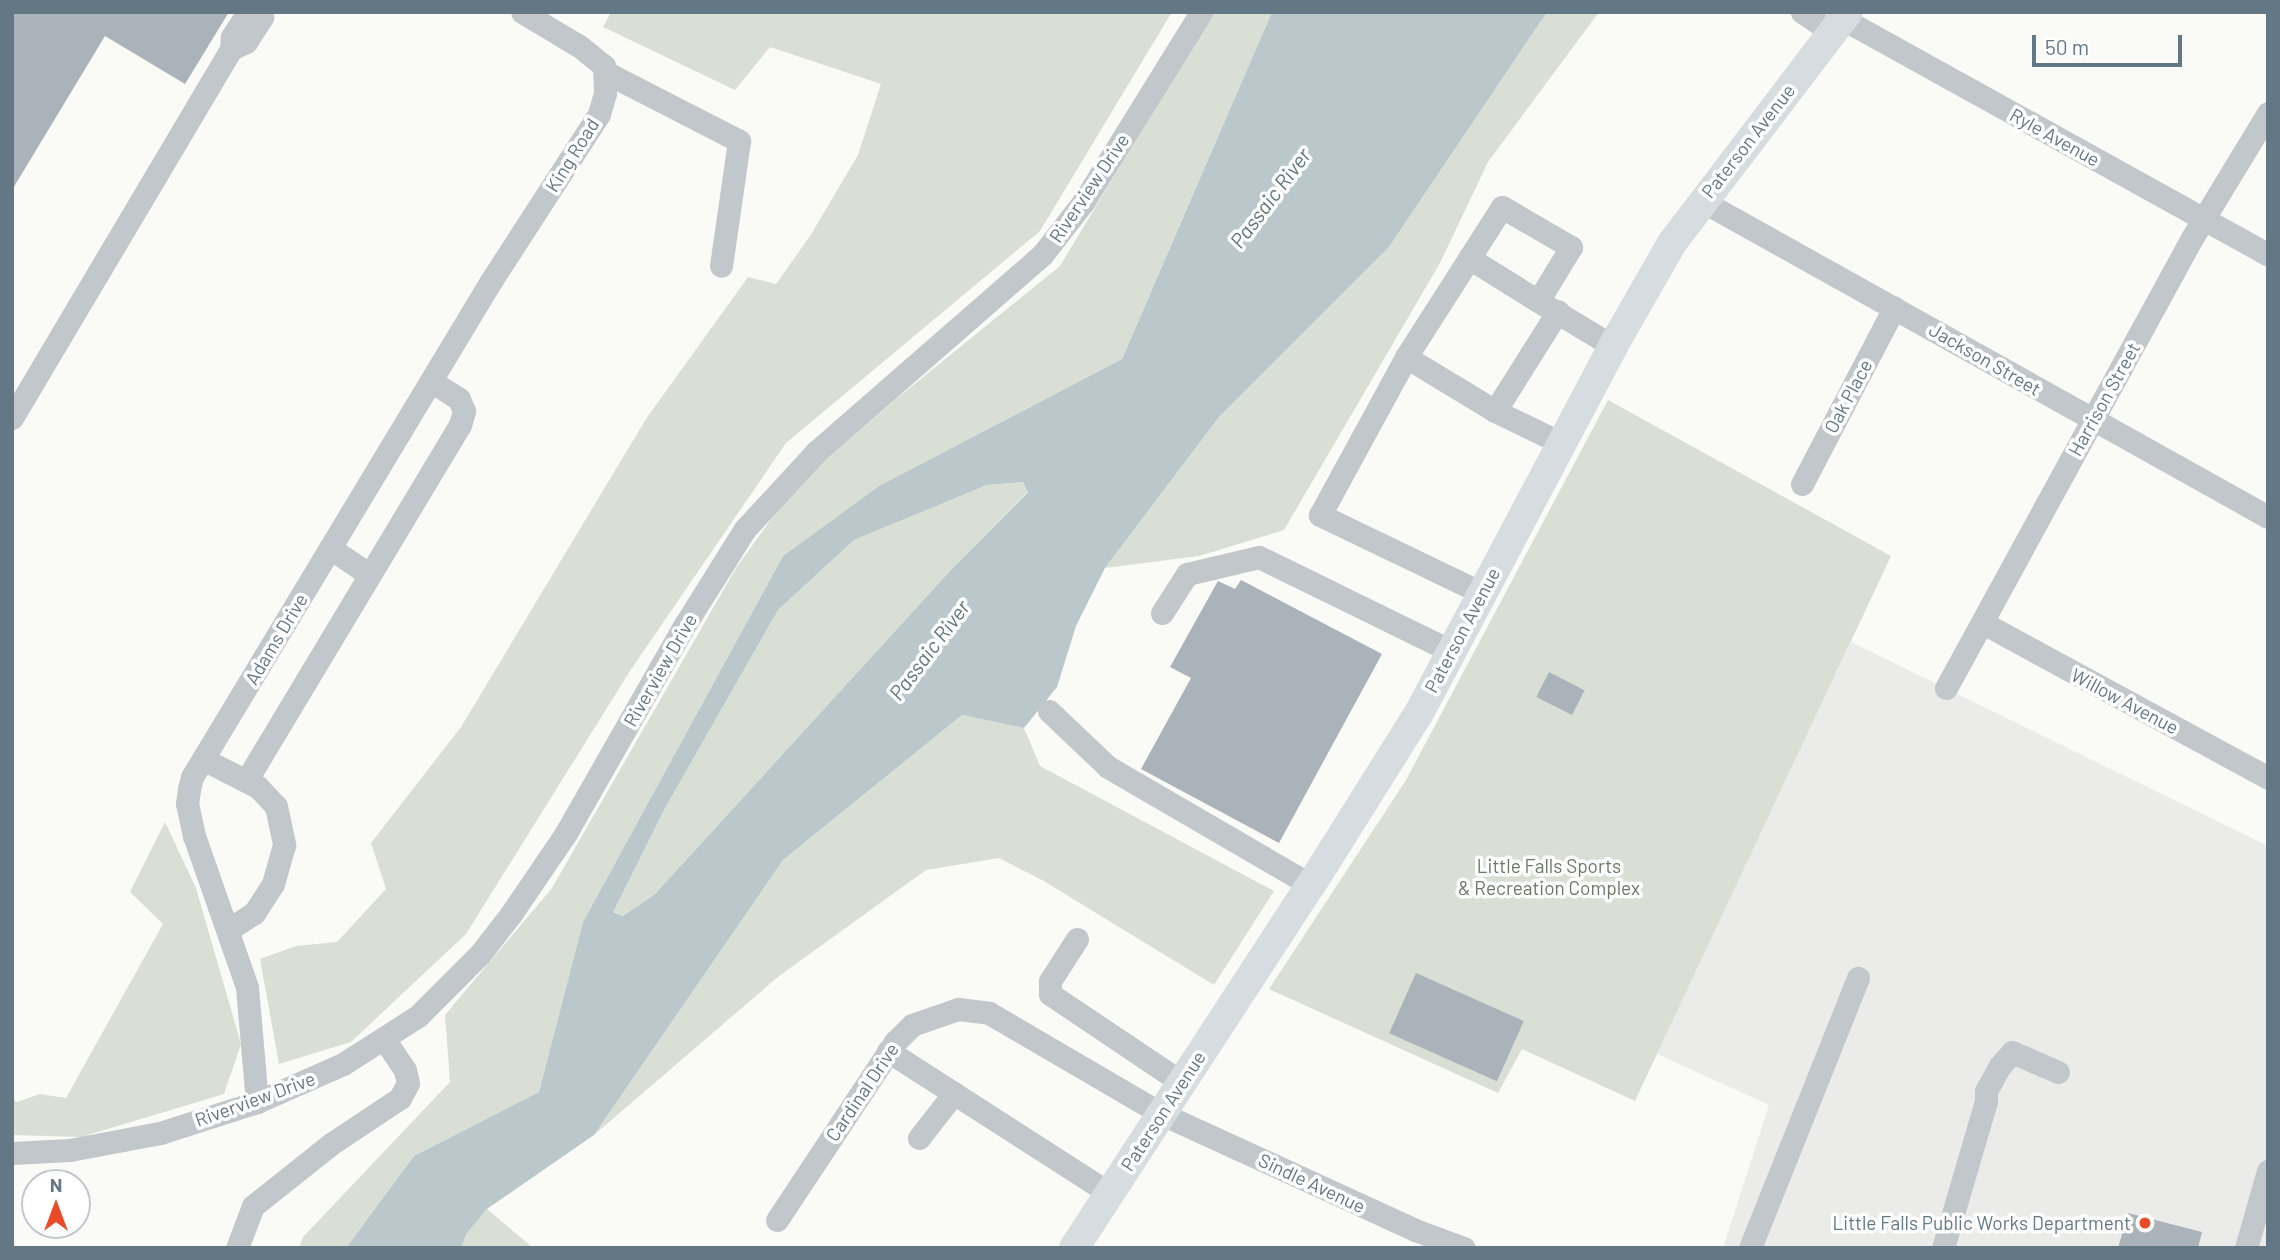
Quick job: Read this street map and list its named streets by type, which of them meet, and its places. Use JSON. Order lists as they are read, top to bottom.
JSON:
{
  "streets": {
    "main road": ["Paterson Avenue"],
    "street": [
      "Ryle Avenue",
      "King Road",
      "Riverview Drive",
      "Jackson Street",
      "Oak Place",
      "Harrison Street",
      "Adams Drive",
      "Willow Avenue",
      "Cardinal Drive",
      "Sindle Avenue"
    ]
  },
  "crossings": [
    ["Ryle Avenue", "Paterson Avenue"],
    ["Ryle Avenue", "Harrison Street"],
    ["Paterson Avenue", "Jackson Street"],
    ["Paterson Avenue", "Cardinal Drive"],
    ["Paterson Avenue", "Sindle Avenue"],
    ["King Road", "Adams Drive"],
    ["Riverview Drive", "Adams Drive"],
    ["Jackson Street", "Oak Place"],
    ["Jackson Street", "Harrison Street"],
    ["Harrison Street", "Willow Avenue"],
    ["Cardinal Drive", "Sindle Avenue"]
  ],
  "water": ["Passaic River"],
  "parks": ["Little Falls Sports & Recreation Complex"],
  "places": ["Little Falls Public Works Department"],
  "scale_bar": "50 m",
  "north": "top"
}
